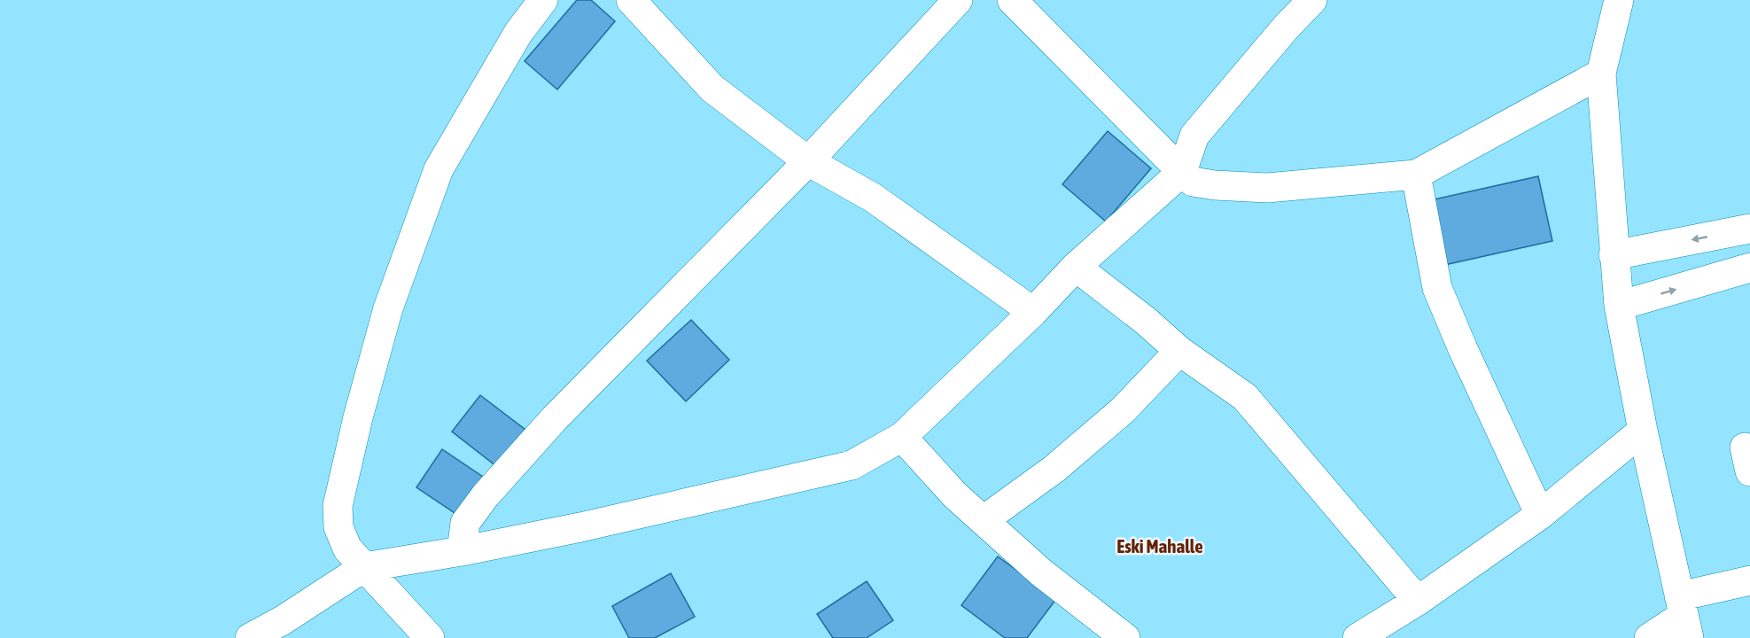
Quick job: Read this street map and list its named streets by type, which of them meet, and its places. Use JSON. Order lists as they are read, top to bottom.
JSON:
{
  "districts": ["Eski Mahalle"]
}
